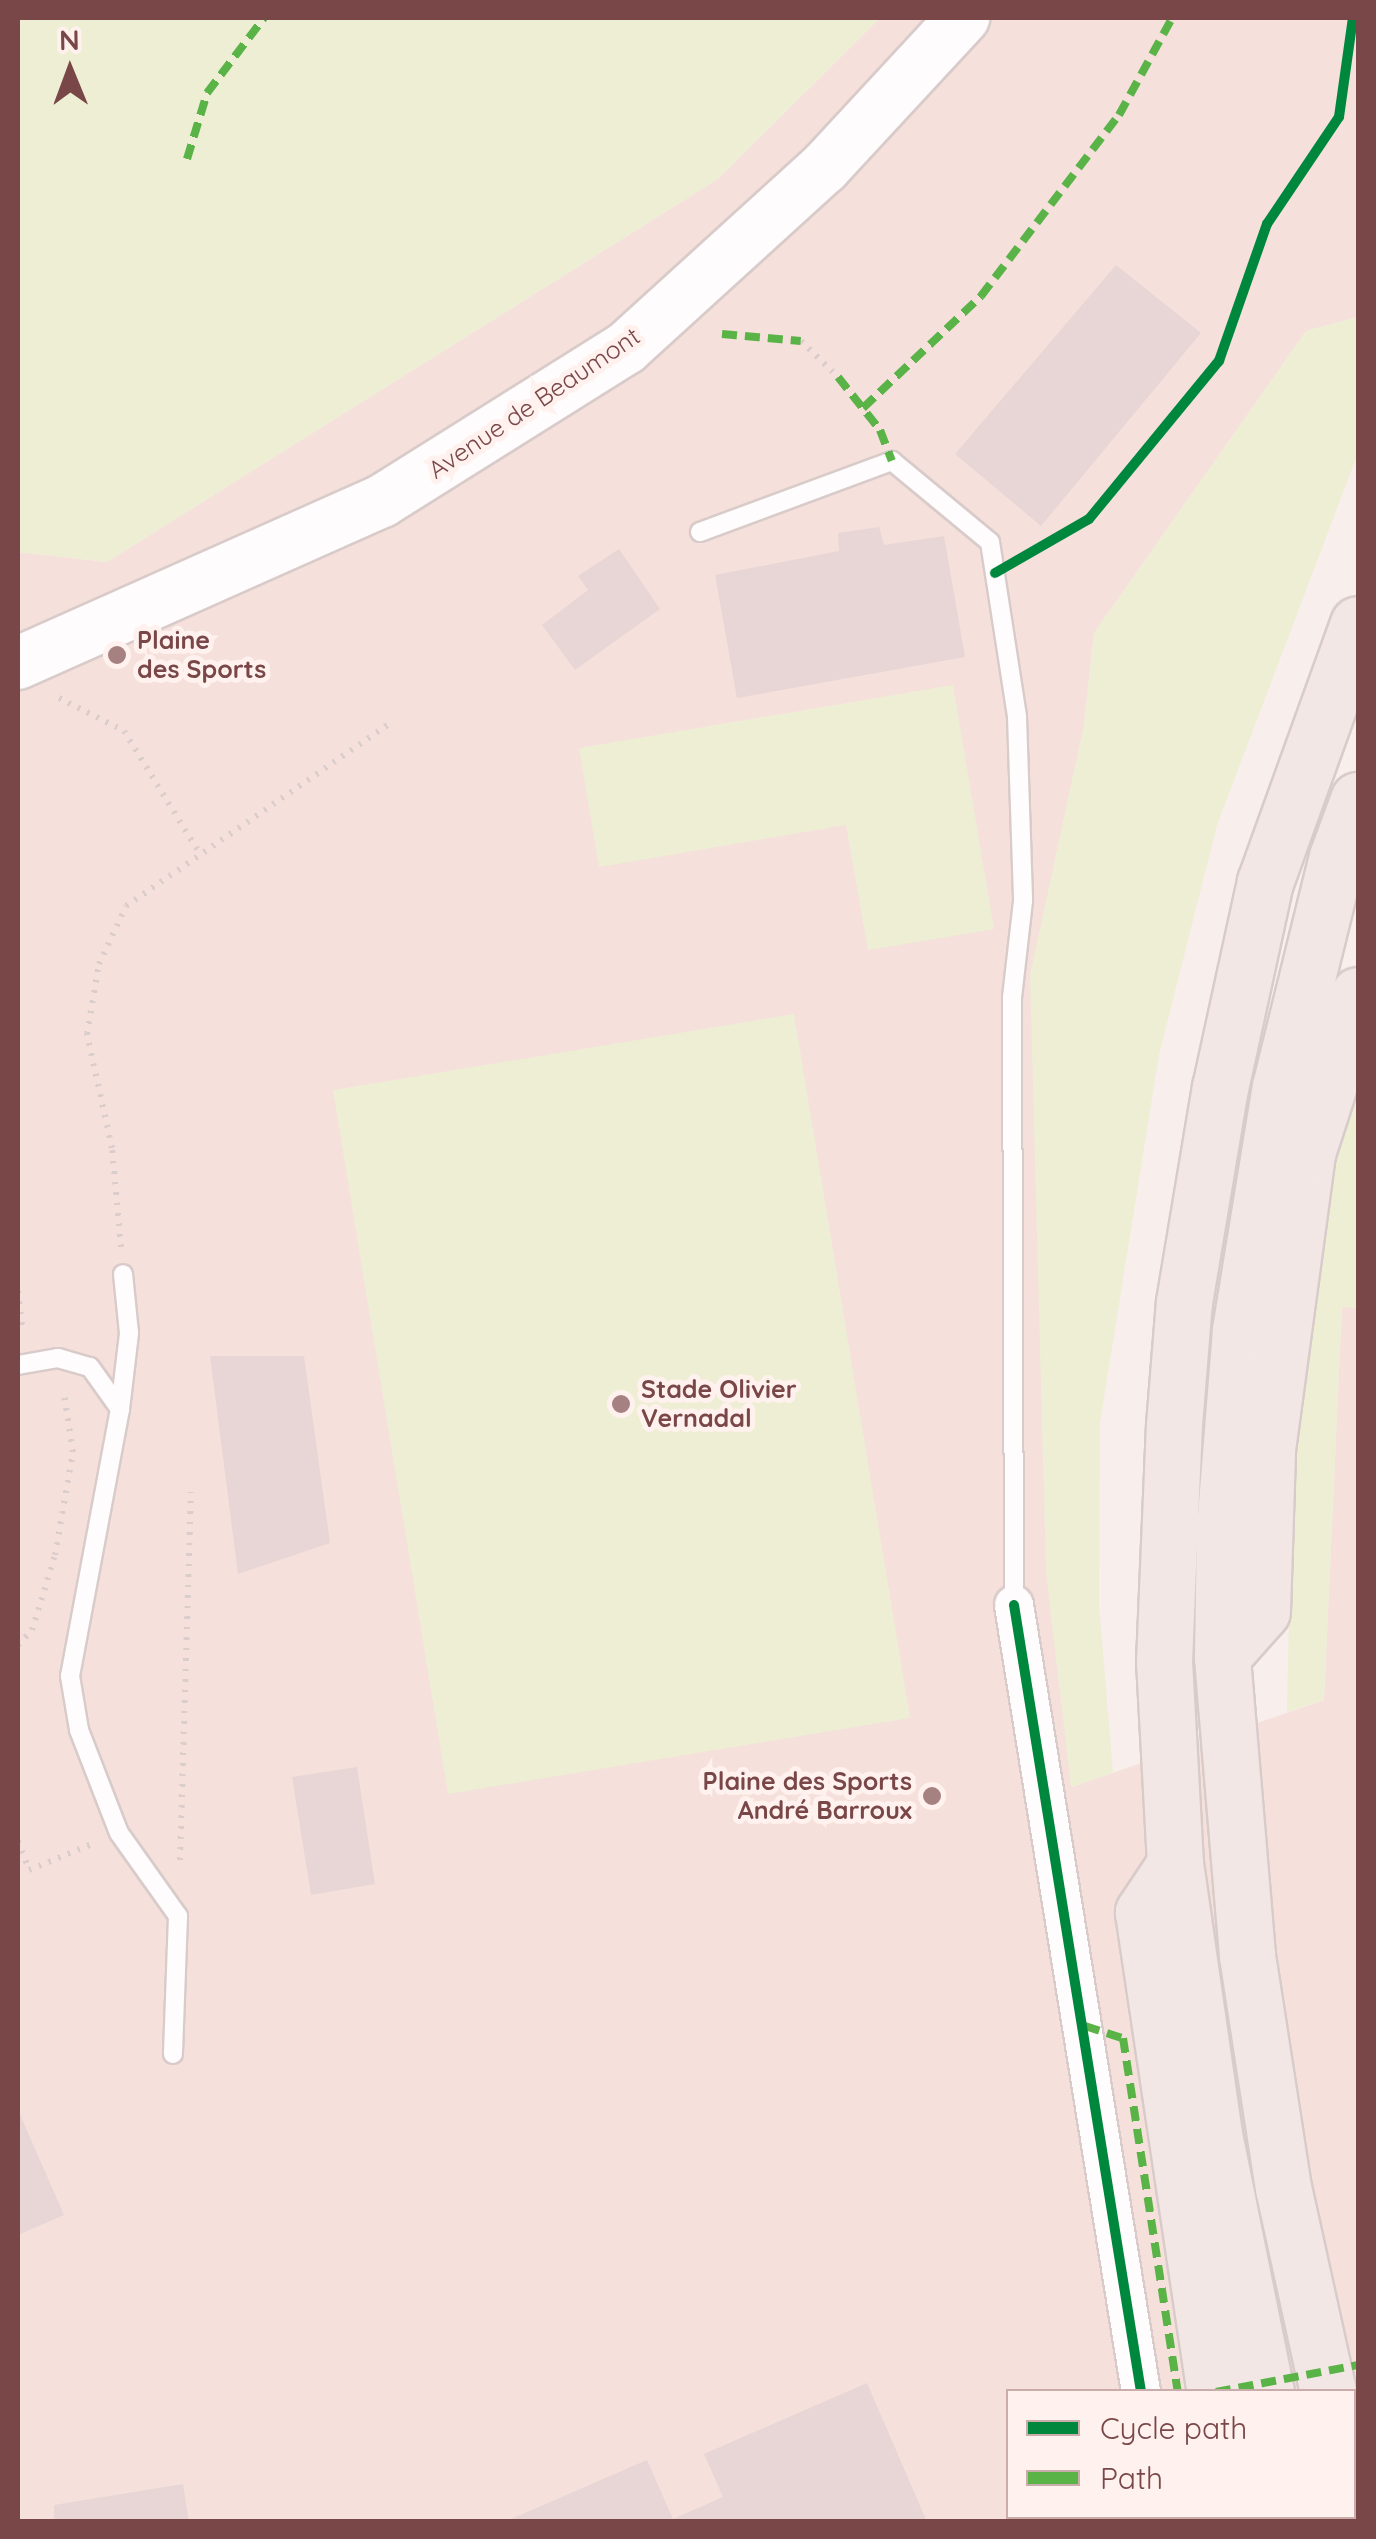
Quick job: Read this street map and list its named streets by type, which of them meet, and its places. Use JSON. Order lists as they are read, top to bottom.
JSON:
{
  "streets": {
    "main road": ["Avenue de Beaumont"]
  },
  "places": ["Plaine des Sports", "Stade Olivier Vernadal", "Plaine des Sports André Barroux"],
  "legend": ["Cycle path", "Path"],
  "north": "top"
}
